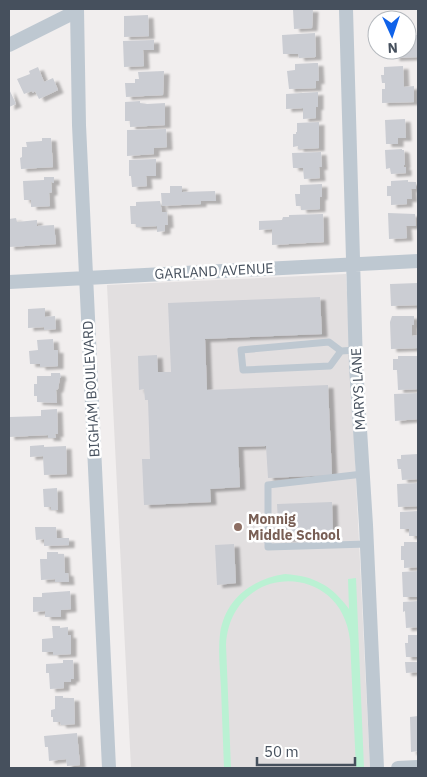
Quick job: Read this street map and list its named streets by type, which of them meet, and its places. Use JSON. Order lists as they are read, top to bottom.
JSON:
{
  "streets": {
    "street": ["GARLAND AVENUE", "BIGHAM BOULEVARD", "MARYS LANE"]
  },
  "crossings": [
    ["GARLAND AVENUE", "BIGHAM BOULEVARD"],
    ["GARLAND AVENUE", "MARYS LANE"]
  ],
  "places": ["Monnig Middle School"],
  "scale_bar": "50 m",
  "north": "bottom"
}
